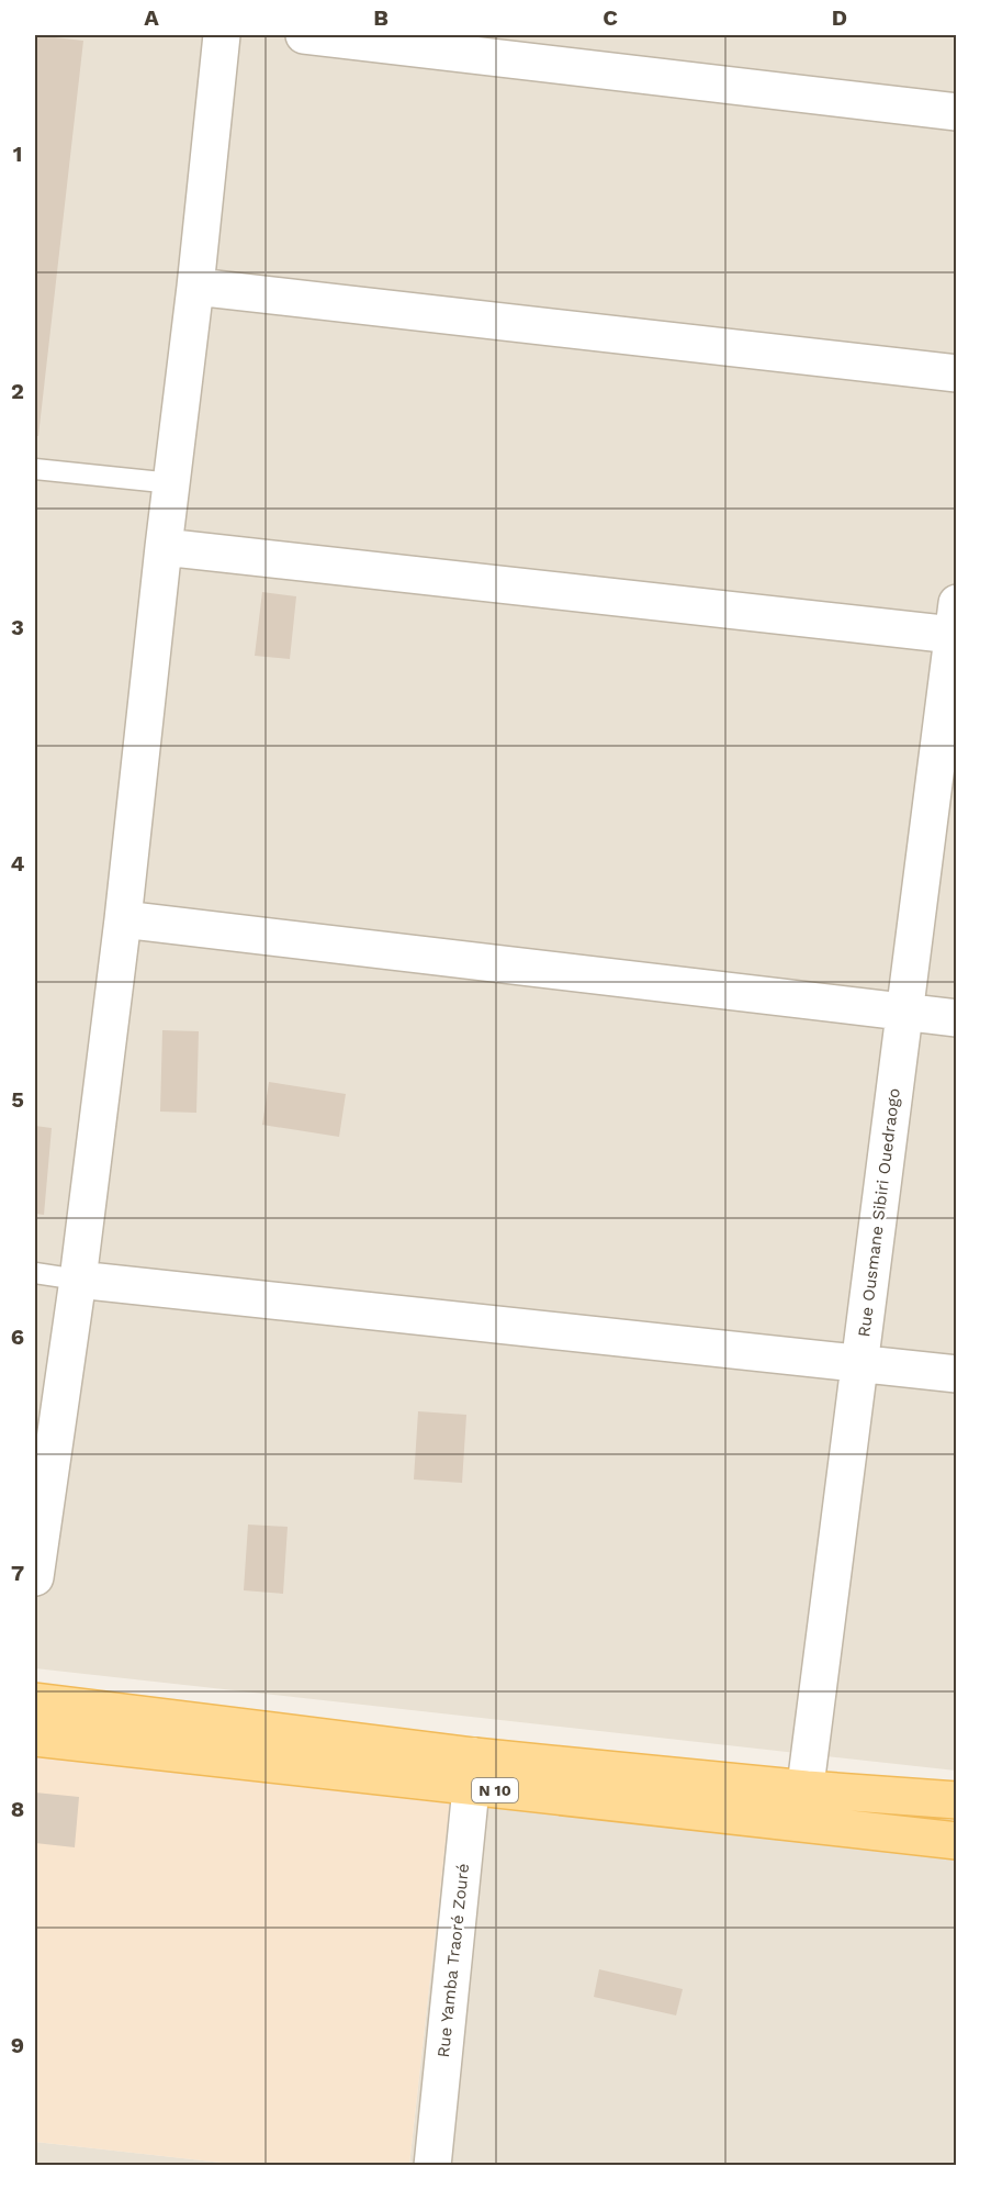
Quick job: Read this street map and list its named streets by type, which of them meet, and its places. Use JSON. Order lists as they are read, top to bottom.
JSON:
{
  "streets": {
    "main road": ["N 10"],
    "street": ["Rue Ousmane Sibiri Ouedraogo", "Rue Yamba Traoré Zouré"]
  },
  "crossings": [
    ["Rue Ousmane Sibiri Ouedraogo", "N 10"],
    ["N 10", "Rue Yamba Traoré Zouré"]
  ],
  "grid": {
    "columns": [
      "A",
      "B",
      "C",
      "D"
    ],
    "rows": [
      "1",
      "2",
      "3",
      "4",
      "5",
      "6",
      "7",
      "8",
      "9"
    ]
  }
}
